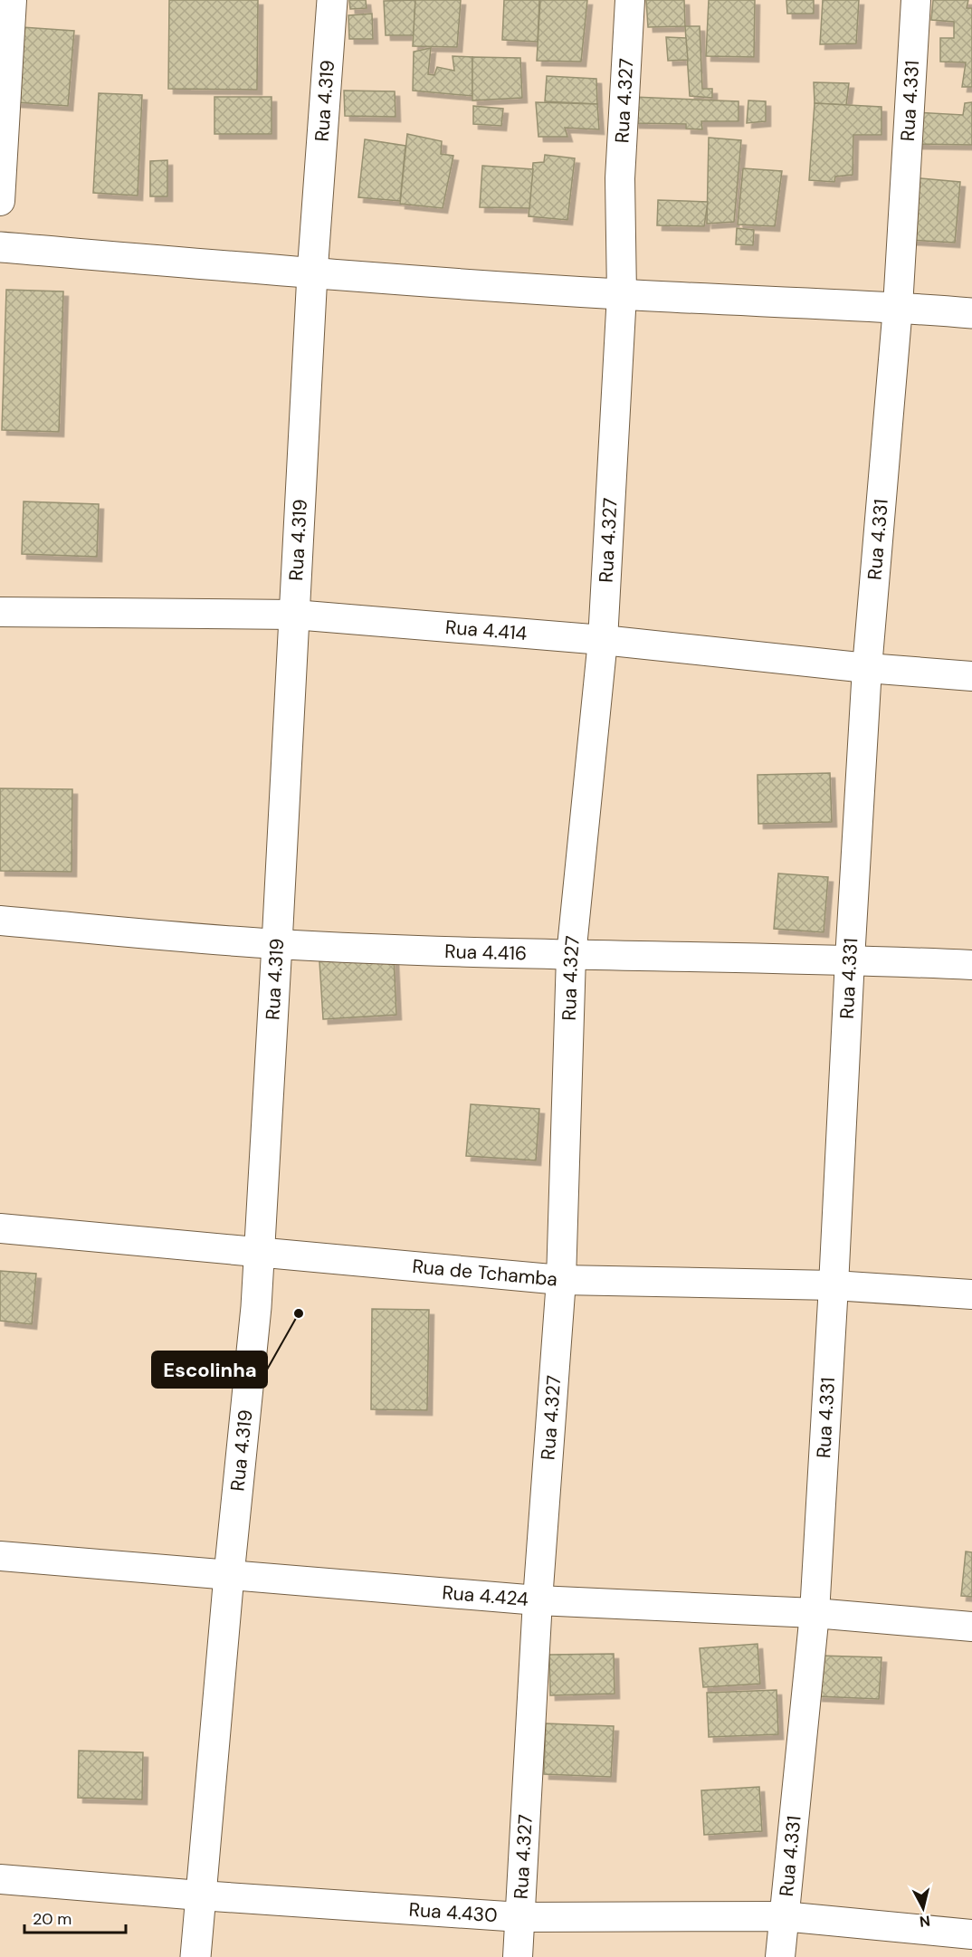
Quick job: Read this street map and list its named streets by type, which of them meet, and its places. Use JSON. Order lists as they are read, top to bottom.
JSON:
{
  "streets": {
    "street": [
      "Rua 4.327",
      "Rua 4.319",
      "Rua 4.331",
      "Rua 4.414",
      "Rua 4.416",
      "Rua de Tchamba",
      "Rua 4.424",
      "Rua 4.430"
    ]
  },
  "crossings": [
    ["Rua 4.327", "Rua 4.414"],
    ["Rua 4.327", "Rua 4.416"],
    ["Rua 4.327", "Rua de Tchamba"],
    ["Rua 4.327", "Rua 4.424"],
    ["Rua 4.327", "Rua 4.430"],
    ["Rua 4.319", "Rua 4.414"],
    ["Rua 4.319", "Rua 4.416"],
    ["Rua 4.319", "Rua de Tchamba"],
    ["Rua 4.319", "Rua 4.424"],
    ["Rua 4.319", "Rua 4.430"],
    ["Rua 4.331", "Rua 4.414"],
    ["Rua 4.331", "Rua 4.416"],
    ["Rua 4.331", "Rua de Tchamba"],
    ["Rua 4.331", "Rua 4.424"],
    ["Rua 4.331", "Rua 4.430"]
  ],
  "places": ["Escolinha"],
  "scale_bar": "20 m",
  "north": "bottom"
}
